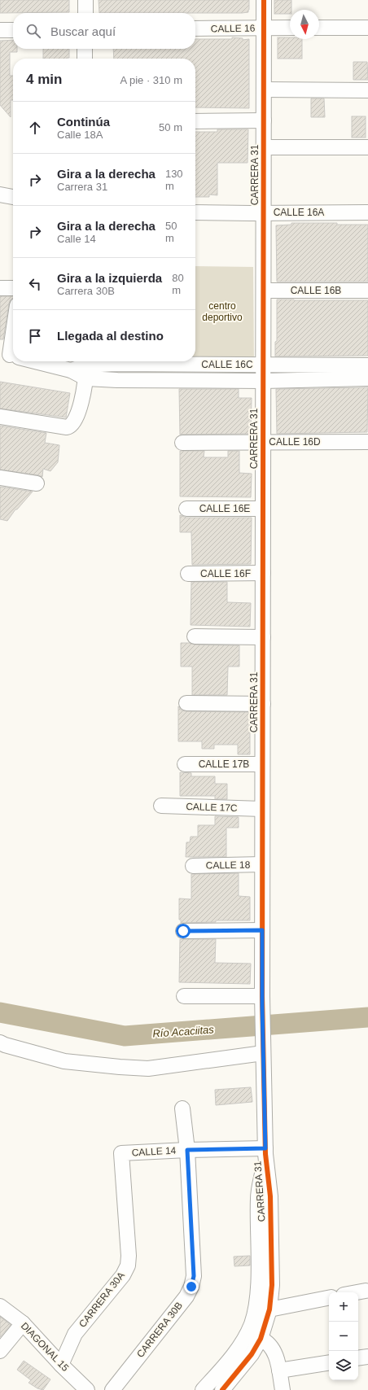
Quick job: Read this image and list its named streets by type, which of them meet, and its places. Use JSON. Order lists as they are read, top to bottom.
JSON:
{
  "streets": {
    "street": [
      "CALLE 16",
      "CARRERA 31",
      "CALLE 16A",
      "CALLE 16B",
      "CALLE 16C",
      "CALLE 16D",
      "CALLE 16E",
      "CALLE 16F",
      "CALLE 17B",
      "CALLE 17C",
      "CALLE 18",
      "CALLE 14",
      "CARRERA 30A",
      "CARRERA 30B",
      "DIAGONAL 15"
    ]
  },
  "crossings": [
    ["CALLE 16", "CARRERA 31"],
    ["CARRERA 31", "CALLE 16A"],
    ["CARRERA 31", "CALLE 16B"],
    ["CARRERA 31", "CALLE 16C"],
    ["CARRERA 31", "CALLE 16D"],
    ["CARRERA 31", "CALLE 16E"],
    ["CARRERA 31", "CALLE 16F"],
    ["CARRERA 31", "CALLE 17B"],
    ["CARRERA 31", "CALLE 17C"],
    ["CARRERA 31", "CALLE 18"],
    ["CARRERA 31", "CALLE 14"],
    ["CALLE 14", "CARRERA 30A"],
    ["CALLE 14", "CARRERA 30B"],
    ["CARRERA 30A", "DIAGONAL 15"]
  ],
  "water": ["Río Acaciitas"],
  "parks": ["centro deportivo"],
  "north": "bottom",
  "page": {
    "search": "Buscar aquí",
    "heading": ["4 min", "A pie · 310 m"],
    "list": [
      ["Continúa", "Calle 18A", "50 m"],
      ["Gira a la derecha", "Carrera 31", "130 m"],
      ["Gira a la derecha", "Calle 14", "50 m"],
      ["Gira a la izquierda", "Carrera 30B", "80 m"],
      "Llegada al destino"
    ],
    "map_buttons": ["+", "−"]
  }
}
